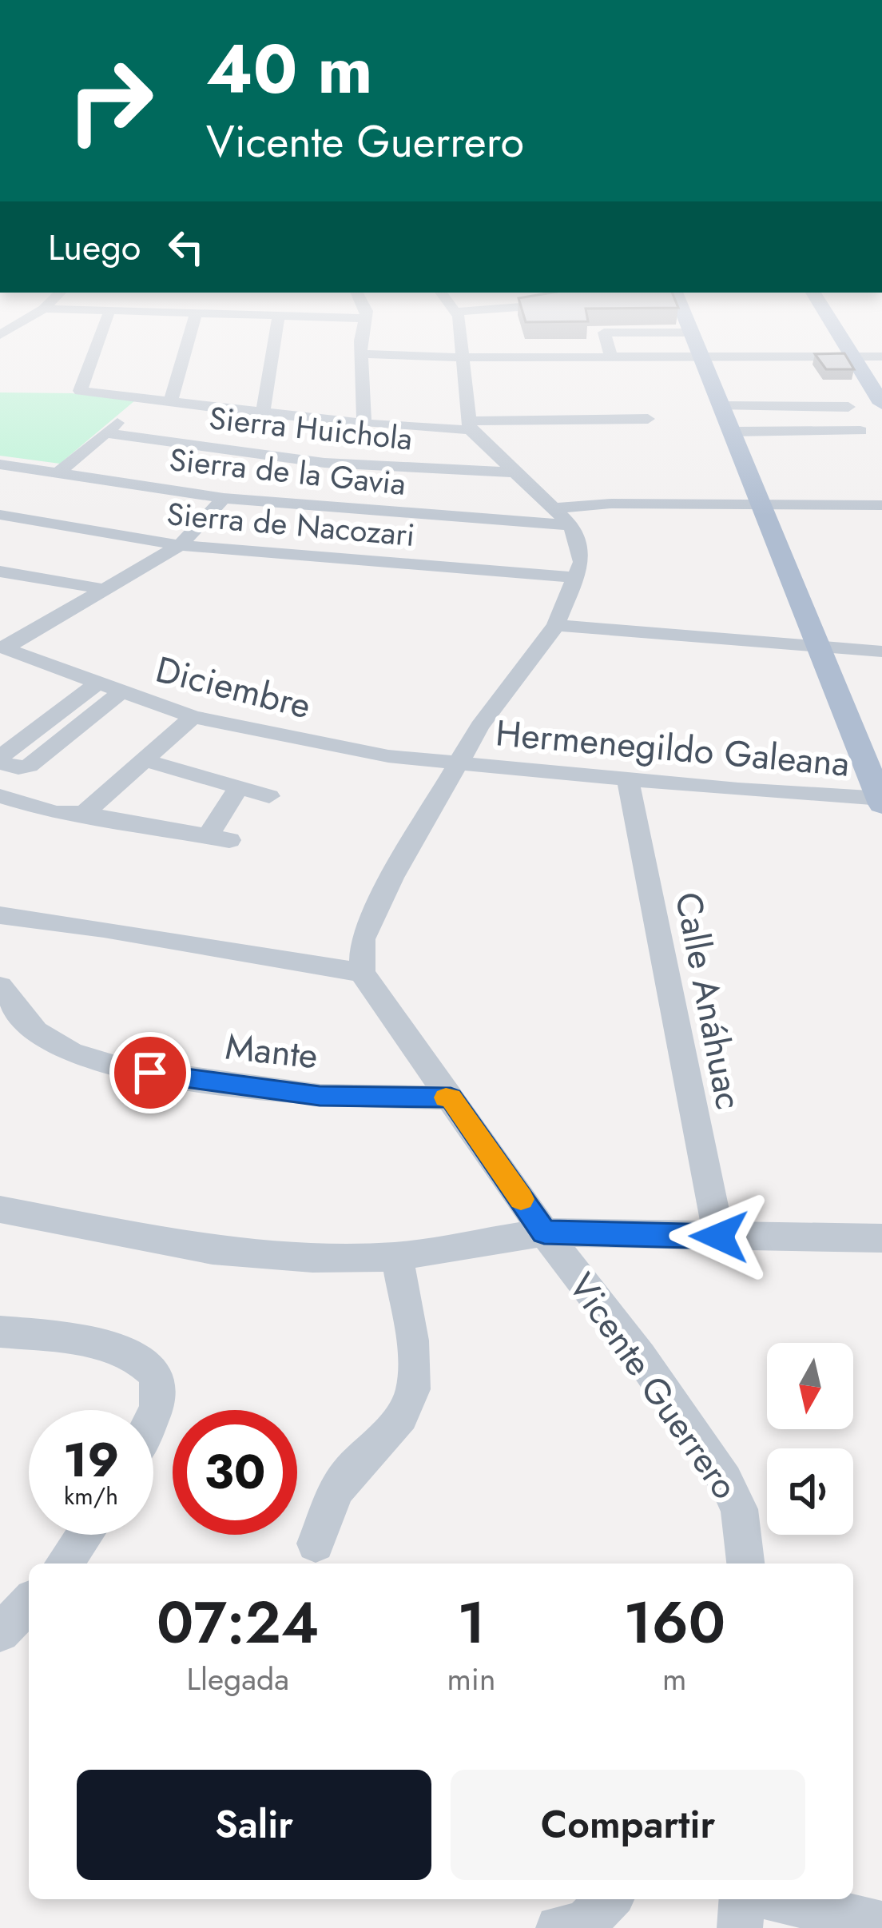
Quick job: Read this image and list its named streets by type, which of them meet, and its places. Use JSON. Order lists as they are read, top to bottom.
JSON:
{
  "streets": {
    "street": [
      "Sierra Huichola",
      "Sierra de la Gavia",
      "Sierra de Nacozari",
      "Diciembre",
      "Hermenegildo Galeana",
      "Calle Anáhuac",
      "Mante",
      "Vicente Guerrero"
    ]
  },
  "crossings": [
    ["Diciembre", "Hermenegildo Galeana"],
    ["Hermenegildo Galeana", "Calle Anáhuac"],
    ["Mante", "Vicente Guerrero"]
  ],
  "north": "bottom",
  "page": {
    "turn": ["40 m", "Vicente Guerrero"],
    "then": "Luego",
    "speed": "19 km/h",
    "limit": "30",
    "eta": [
      "07:24",
      "Llegada",
      "1",
      "min",
      "160",
      "m"
    ],
    "buttons": ["Salir", "Compartir"]
  }
}
